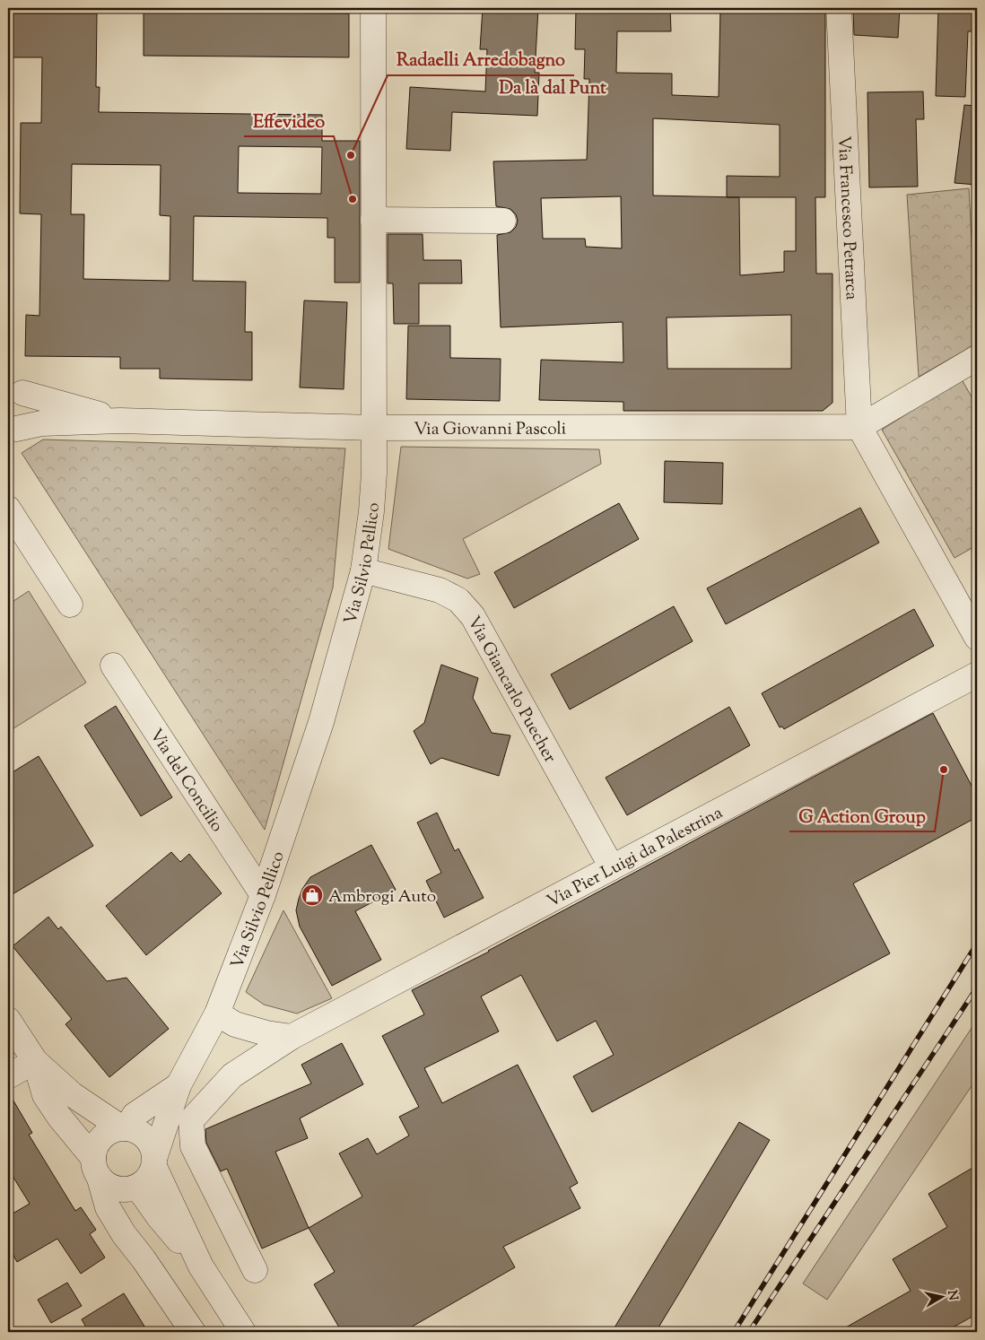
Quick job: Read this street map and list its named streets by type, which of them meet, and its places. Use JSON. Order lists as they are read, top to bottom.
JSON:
{
  "streets": {
    "street": [
      "Via Francesco Petrarca",
      "Via Giovanni Pascoli",
      "Via Silvio Pellico",
      "Via Giancarlo Puecher",
      "Via del Concilio",
      "Via Pier Luigi da Palestrina"
    ]
  },
  "crossings": [
    ["Via Francesco Petrarca", "Via Giovanni Pascoli"],
    ["Via Giovanni Pascoli", "Via Silvio Pellico"],
    ["Via Silvio Pellico", "Via Giancarlo Puecher"],
    ["Via Silvio Pellico", "Via del Concilio"],
    ["Via Giancarlo Puecher", "Via Pier Luigi da Palestrina"]
  ],
  "districts": ["Da là dal Punt"],
  "places": {
    "other": ["Radaelli Arredobagno", "Effevideo", "G Action Group"],
    "shop": ["Ambrogi Auto"]
  },
  "north": "right"
}
